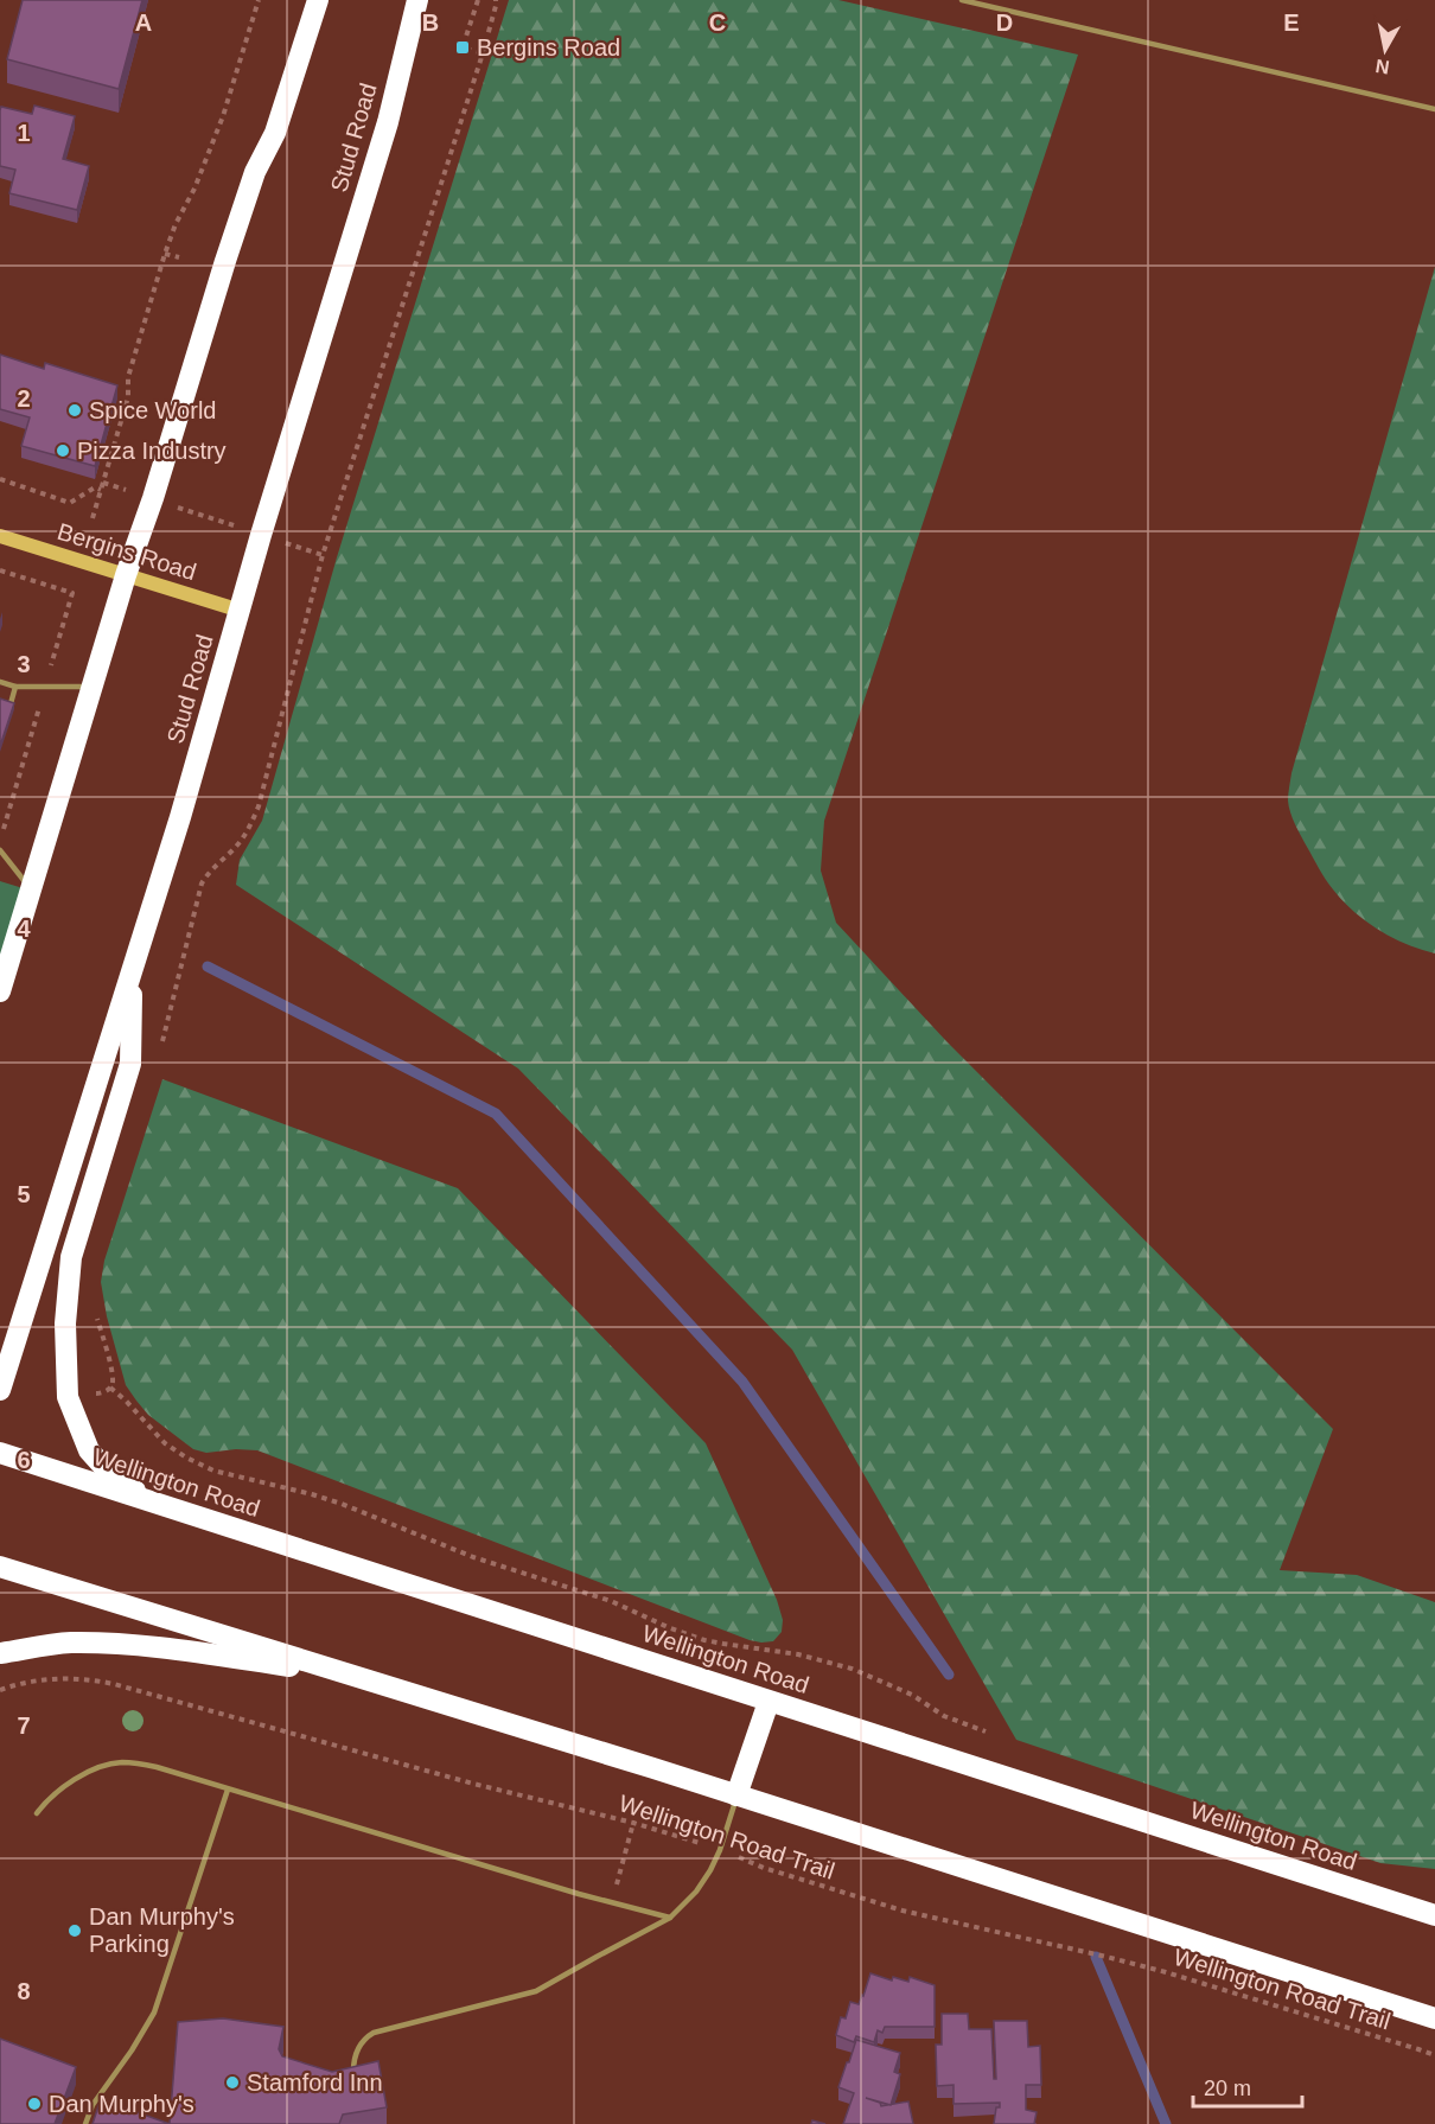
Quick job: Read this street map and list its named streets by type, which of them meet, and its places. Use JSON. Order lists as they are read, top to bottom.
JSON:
{
  "streets": {
    "highway": ["Stud Road", "Wellington Road"],
    "main road": ["Bergins Road"],
    "path": ["Wellington Road Trail"]
  },
  "crossings": [
    ["Stud Road", "Bergins Road"]
  ],
  "places": {
    "transit": ["Bergins Road"],
    "other": [
      "Spice World",
      "Pizza Industry",
      "Dan Murphy's Parking",
      "Stamford Inn",
      "Dan Murphy's"
    ]
  },
  "scale_bar": "20 m",
  "north": "bottom",
  "grid": {
    "columns": [
      "A",
      "B",
      "C",
      "D",
      "E"
    ],
    "rows": [
      "1",
      "2",
      "3",
      "4",
      "5",
      "6",
      "7",
      "8"
    ]
  }
}
